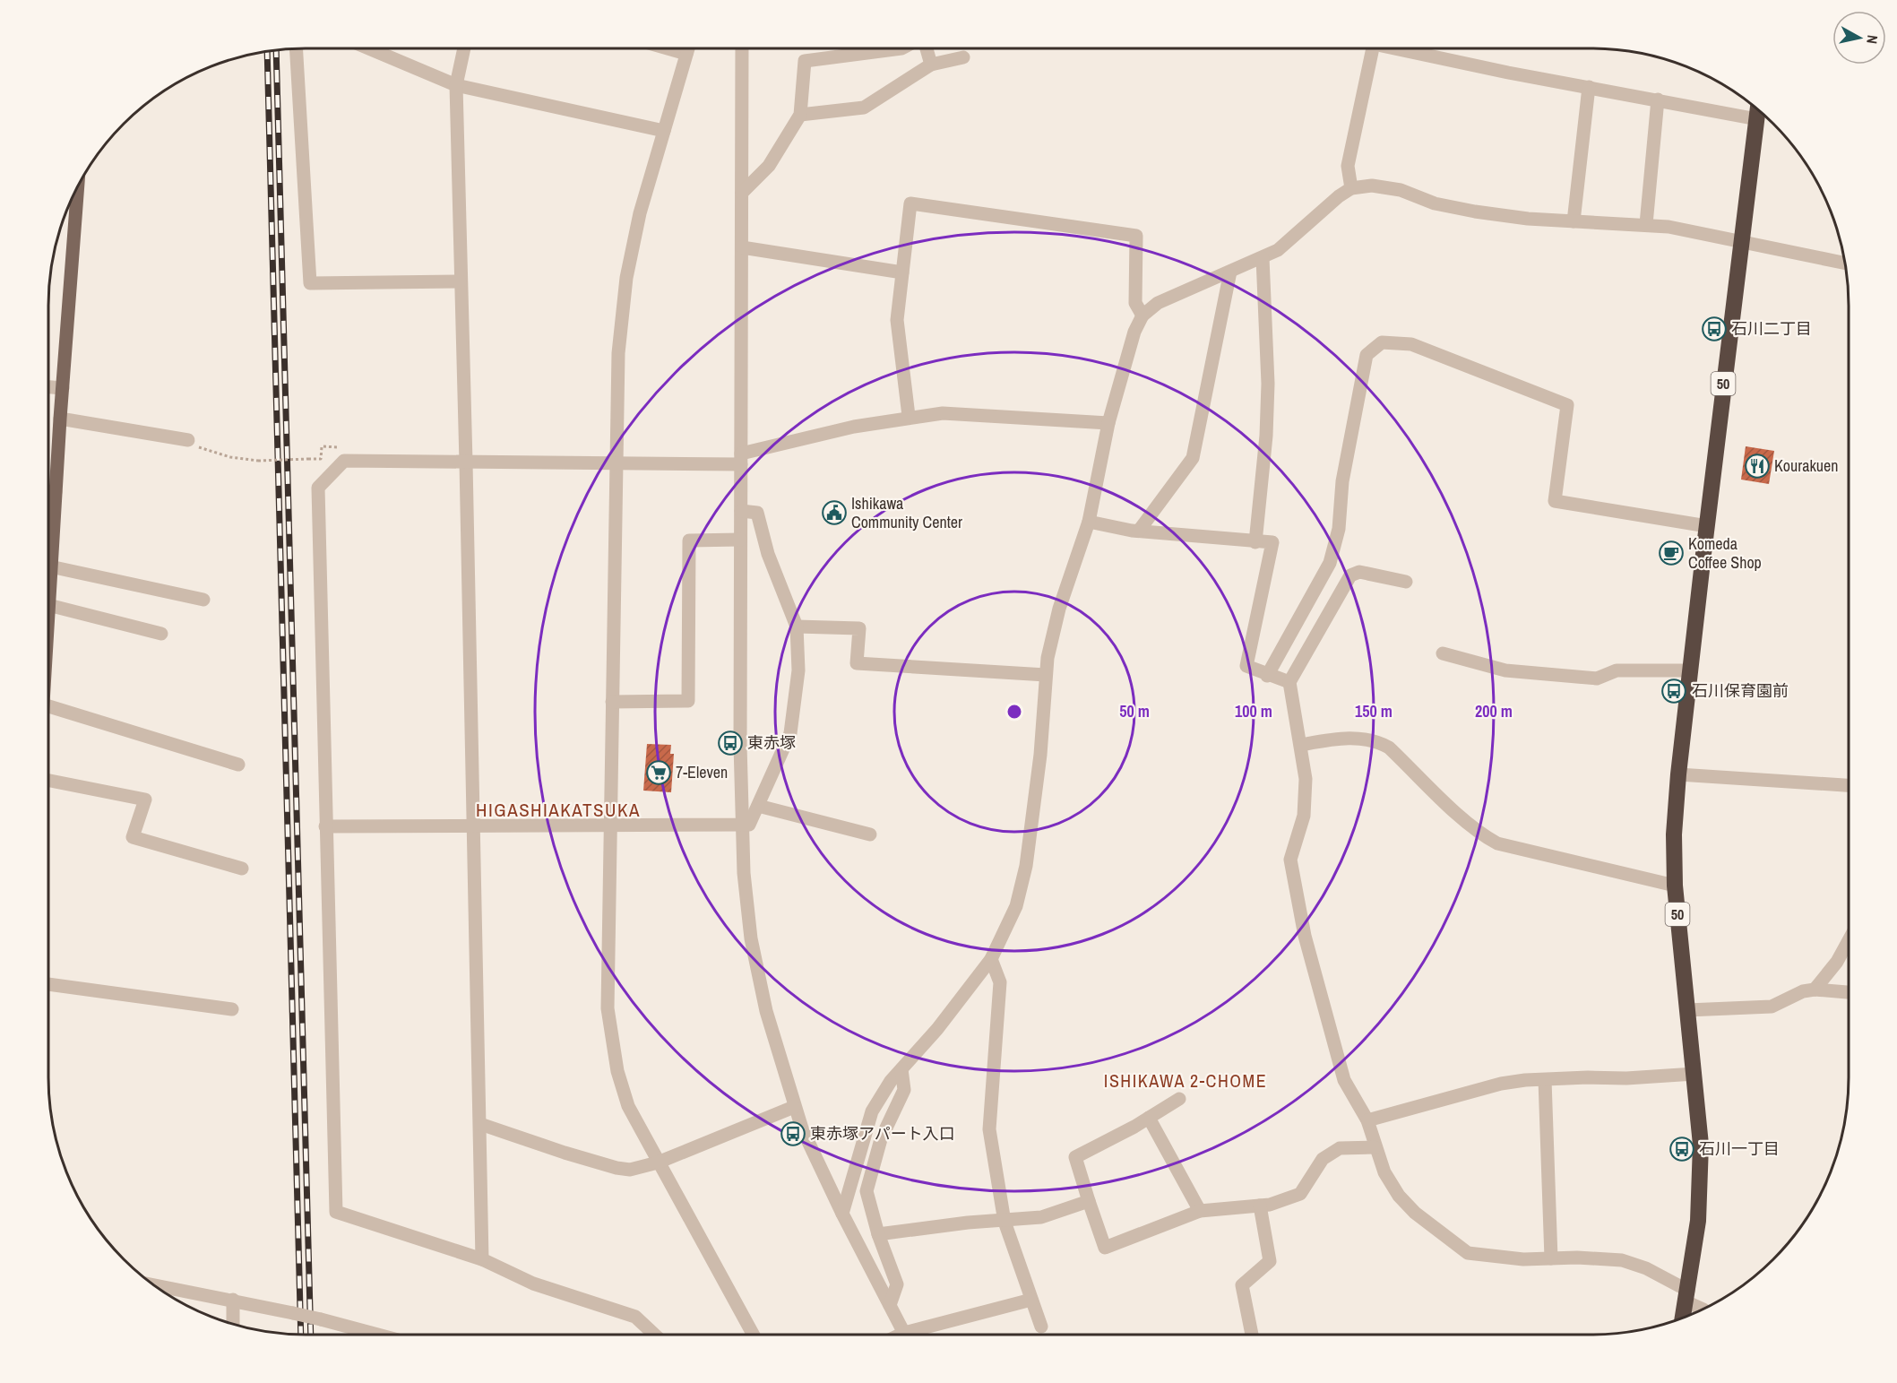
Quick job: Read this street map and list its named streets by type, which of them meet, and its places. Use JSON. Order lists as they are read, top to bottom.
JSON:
{
  "streets": {
    "highway": ["50"]
  },
  "districts": ["HIGASHIAKATSUKA", "ISHIKAWA 2-CHOME"],
  "places": {
    "bus stop": [
      "石川二丁目",
      "石川保育園前",
      "東赤塚",
      "東赤塚アパート入口",
      "石川一丁目"
    ],
    "restaurant": ["Kourakuen"],
    "public building": ["Ishikawa Community Center"],
    "cafe": ["Komeda Coffee Shop"],
    "supermarket": ["7-Eleven"]
  },
  "north": "right",
  "rings": [
    "50 m",
    "100 m",
    "150 m",
    "200 m"
  ]
}
